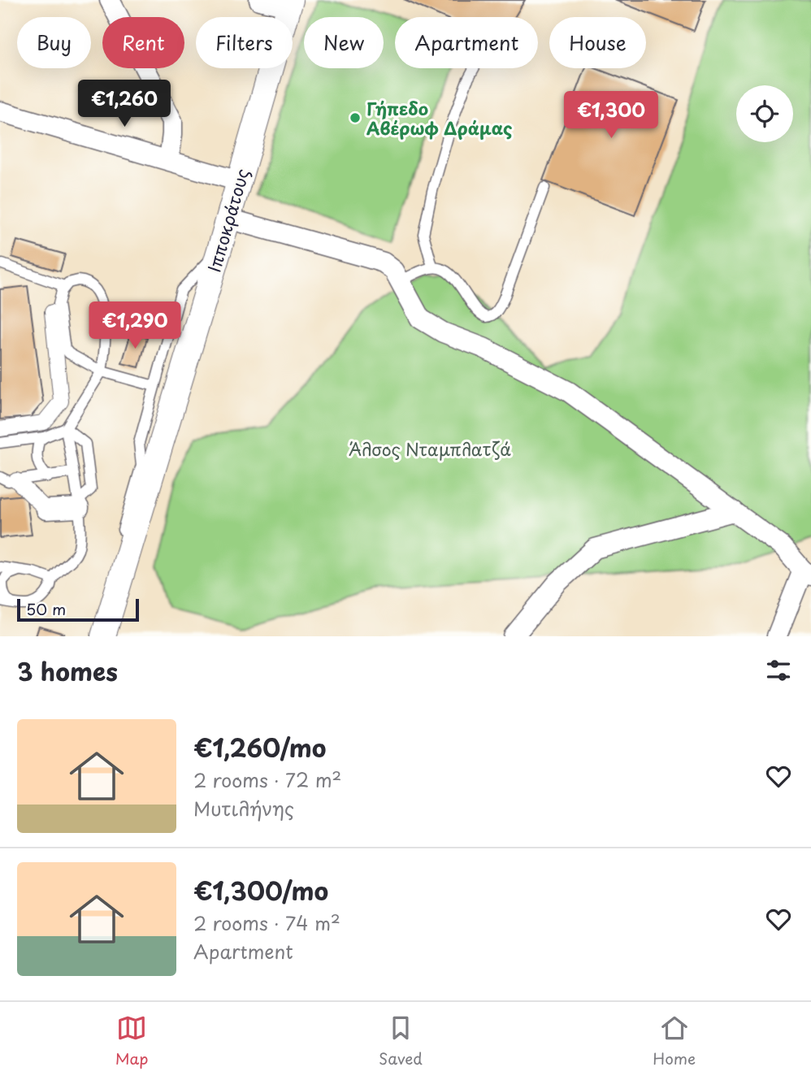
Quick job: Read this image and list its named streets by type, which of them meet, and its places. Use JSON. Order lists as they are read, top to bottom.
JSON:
{
  "streets": {
    "street": ["Ιπποκράτους"]
  },
  "parks": ["Άλσος Νταμπλατζά"],
  "places": ["Γήπεδο Αβέρωφ Δράμας"],
  "scale_bar": "50 m",
  "page": {
    "chip": [
      "Buy",
      "Rent",
      "Filters",
      "New",
      "Apartment",
      "House"
    ],
    "price": ["€1,260", "€1,300", "€1,290"],
    "scale": "50 m",
    "heading": "3 homes",
    "list": [
      {
        "name": "€1,260/mo",
        "note": "2 rooms · 72 m² · Μυτιλήνης"
      },
      {
        "name": "€1,300/mo",
        "note": "2 rooms · 74 m² · Apartment"
      }
    ],
    "tabs": ["Map", "Saved", "Home"]
  }
}
